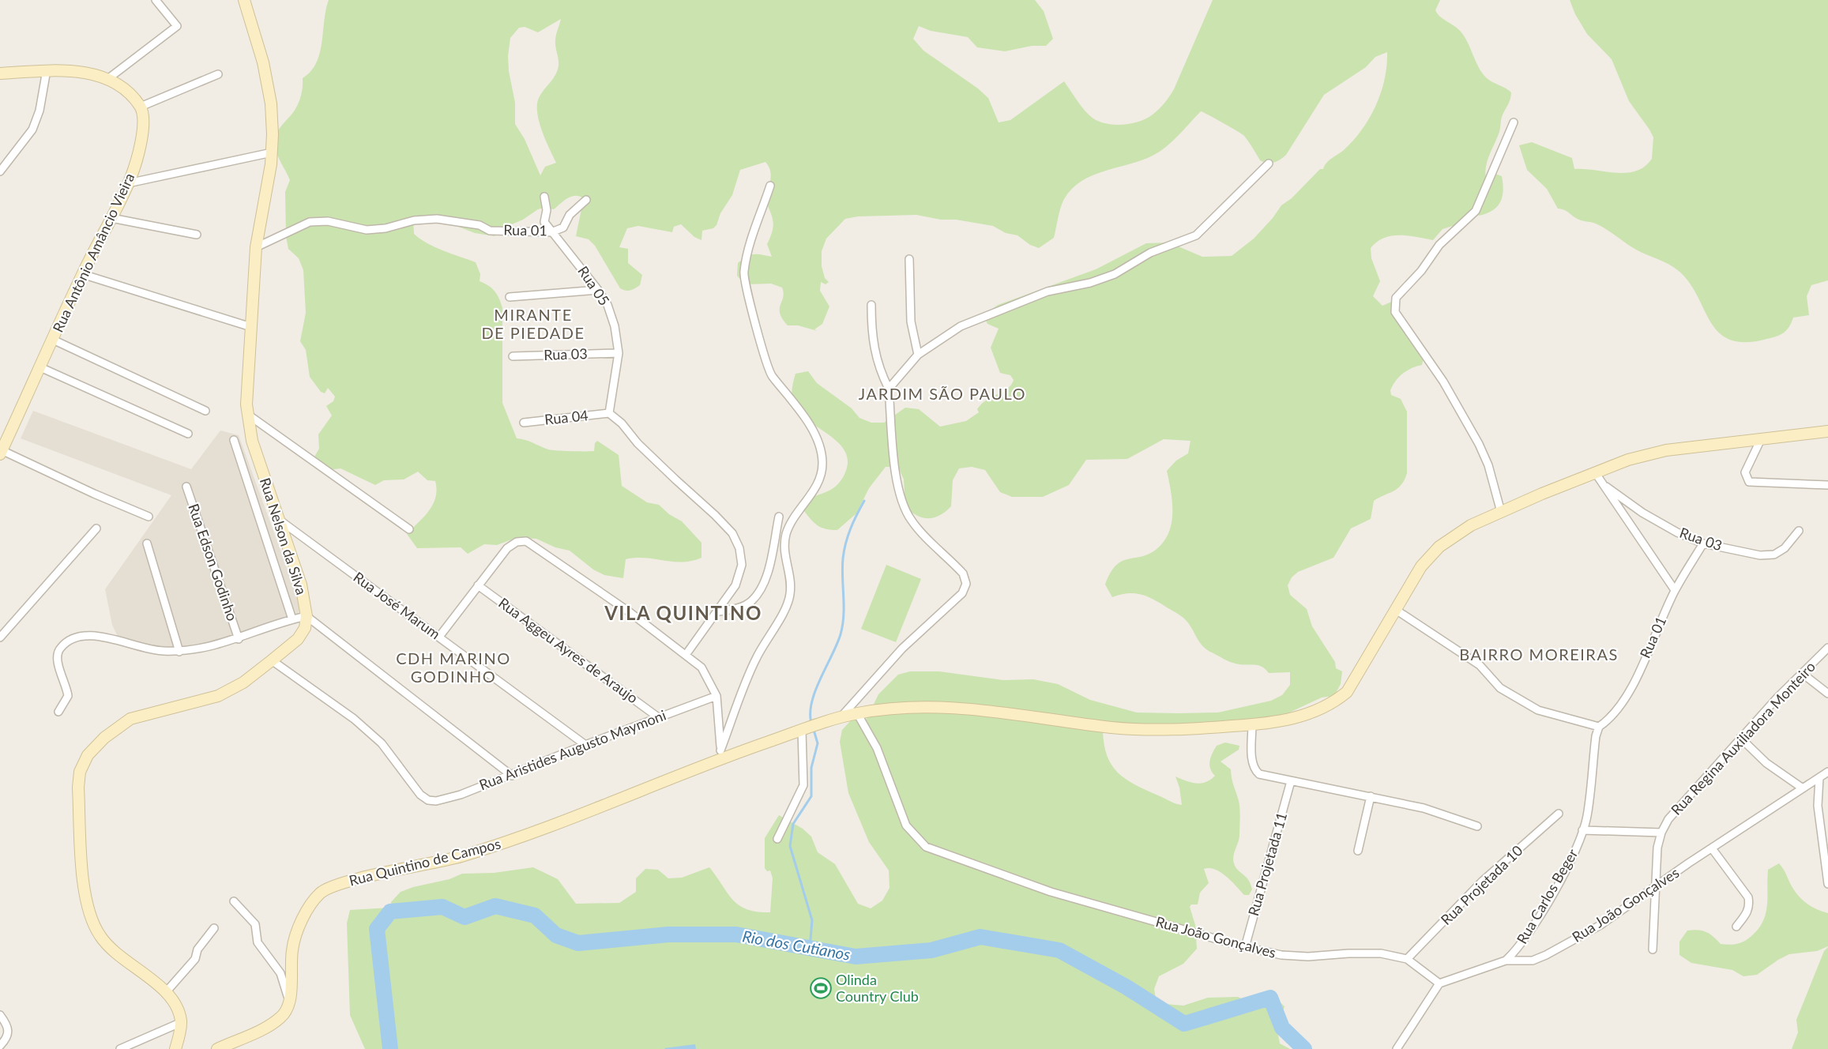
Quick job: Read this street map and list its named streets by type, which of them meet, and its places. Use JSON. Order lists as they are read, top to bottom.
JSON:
{
  "streets": {
    "main road": ["Rua Antônio Amâncio Vieira", "Rua Nelson da Silva", "Rua Quintino de Campos"],
    "street": [
      "Rua 01",
      "Rua 05",
      "Rua 03",
      "Rua 04",
      "Rua Edson Godinho",
      "Rua José Marum",
      "Rua Aggeu Ayres de Araujo",
      "Rua Regina Auxiliadora Monteiro",
      "Rua Aristides Augusto Maymoni",
      "Rua Projetada 11",
      "Rua Projetada 10",
      "Rua Carlos Beger",
      "Rua João Gonçalves"
    ]
  },
  "crossings": [
    ["Rua 01", "Rua 05"],
    ["Rua 01", "Rua 03"],
    ["Rua 01", "Rua Nelson da Silva"],
    ["Rua 01", "Rua Carlos Beger"],
    ["Rua 05", "Rua 03"],
    ["Rua 05", "Rua 04"],
    ["Rua Nelson da Silva", "Rua José Marum"],
    ["Rua Nelson da Silva", "Rua Aristides Augusto Maymoni"],
    ["Rua José Marum", "Rua Aristides Augusto Maymoni"],
    ["Rua Aggeu Ayres de Araujo", "Rua Aristides Augusto Maymoni"],
    ["Rua Regina Auxiliadora Monteiro", "Rua João Gonçalves"],
    ["Rua Quintino de Campos", "Rua João Gonçalves"],
    ["Rua Projetada 11", "Rua João Gonçalves"],
    ["Rua Projetada 10", "Rua João Gonçalves"],
    ["Rua Carlos Beger", "Rua João Gonçalves"]
  ],
  "districts": [
    "MIRANTE DE PIEDADE",
    "JARDIM SÃO PAULO",
    "VILA QUINTINO",
    "BAIRRO MOREIRAS",
    "CDH MARINO GODINHO"
  ],
  "water": ["Rio dos Cutianos"],
  "places": {
    "sports": ["Olinda Country Club"]
  }
}
